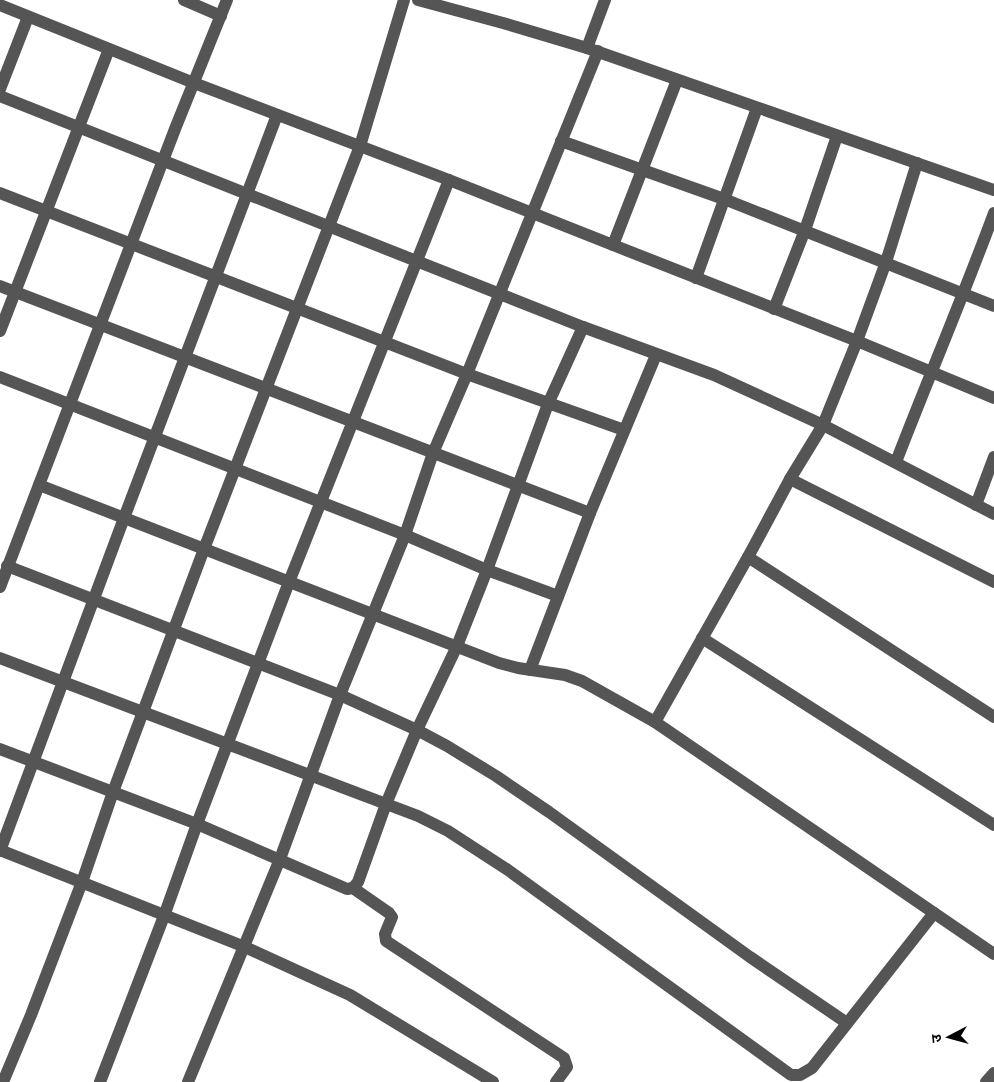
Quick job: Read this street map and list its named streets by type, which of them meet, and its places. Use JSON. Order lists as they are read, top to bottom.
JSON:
{
  "north": "left"
}
